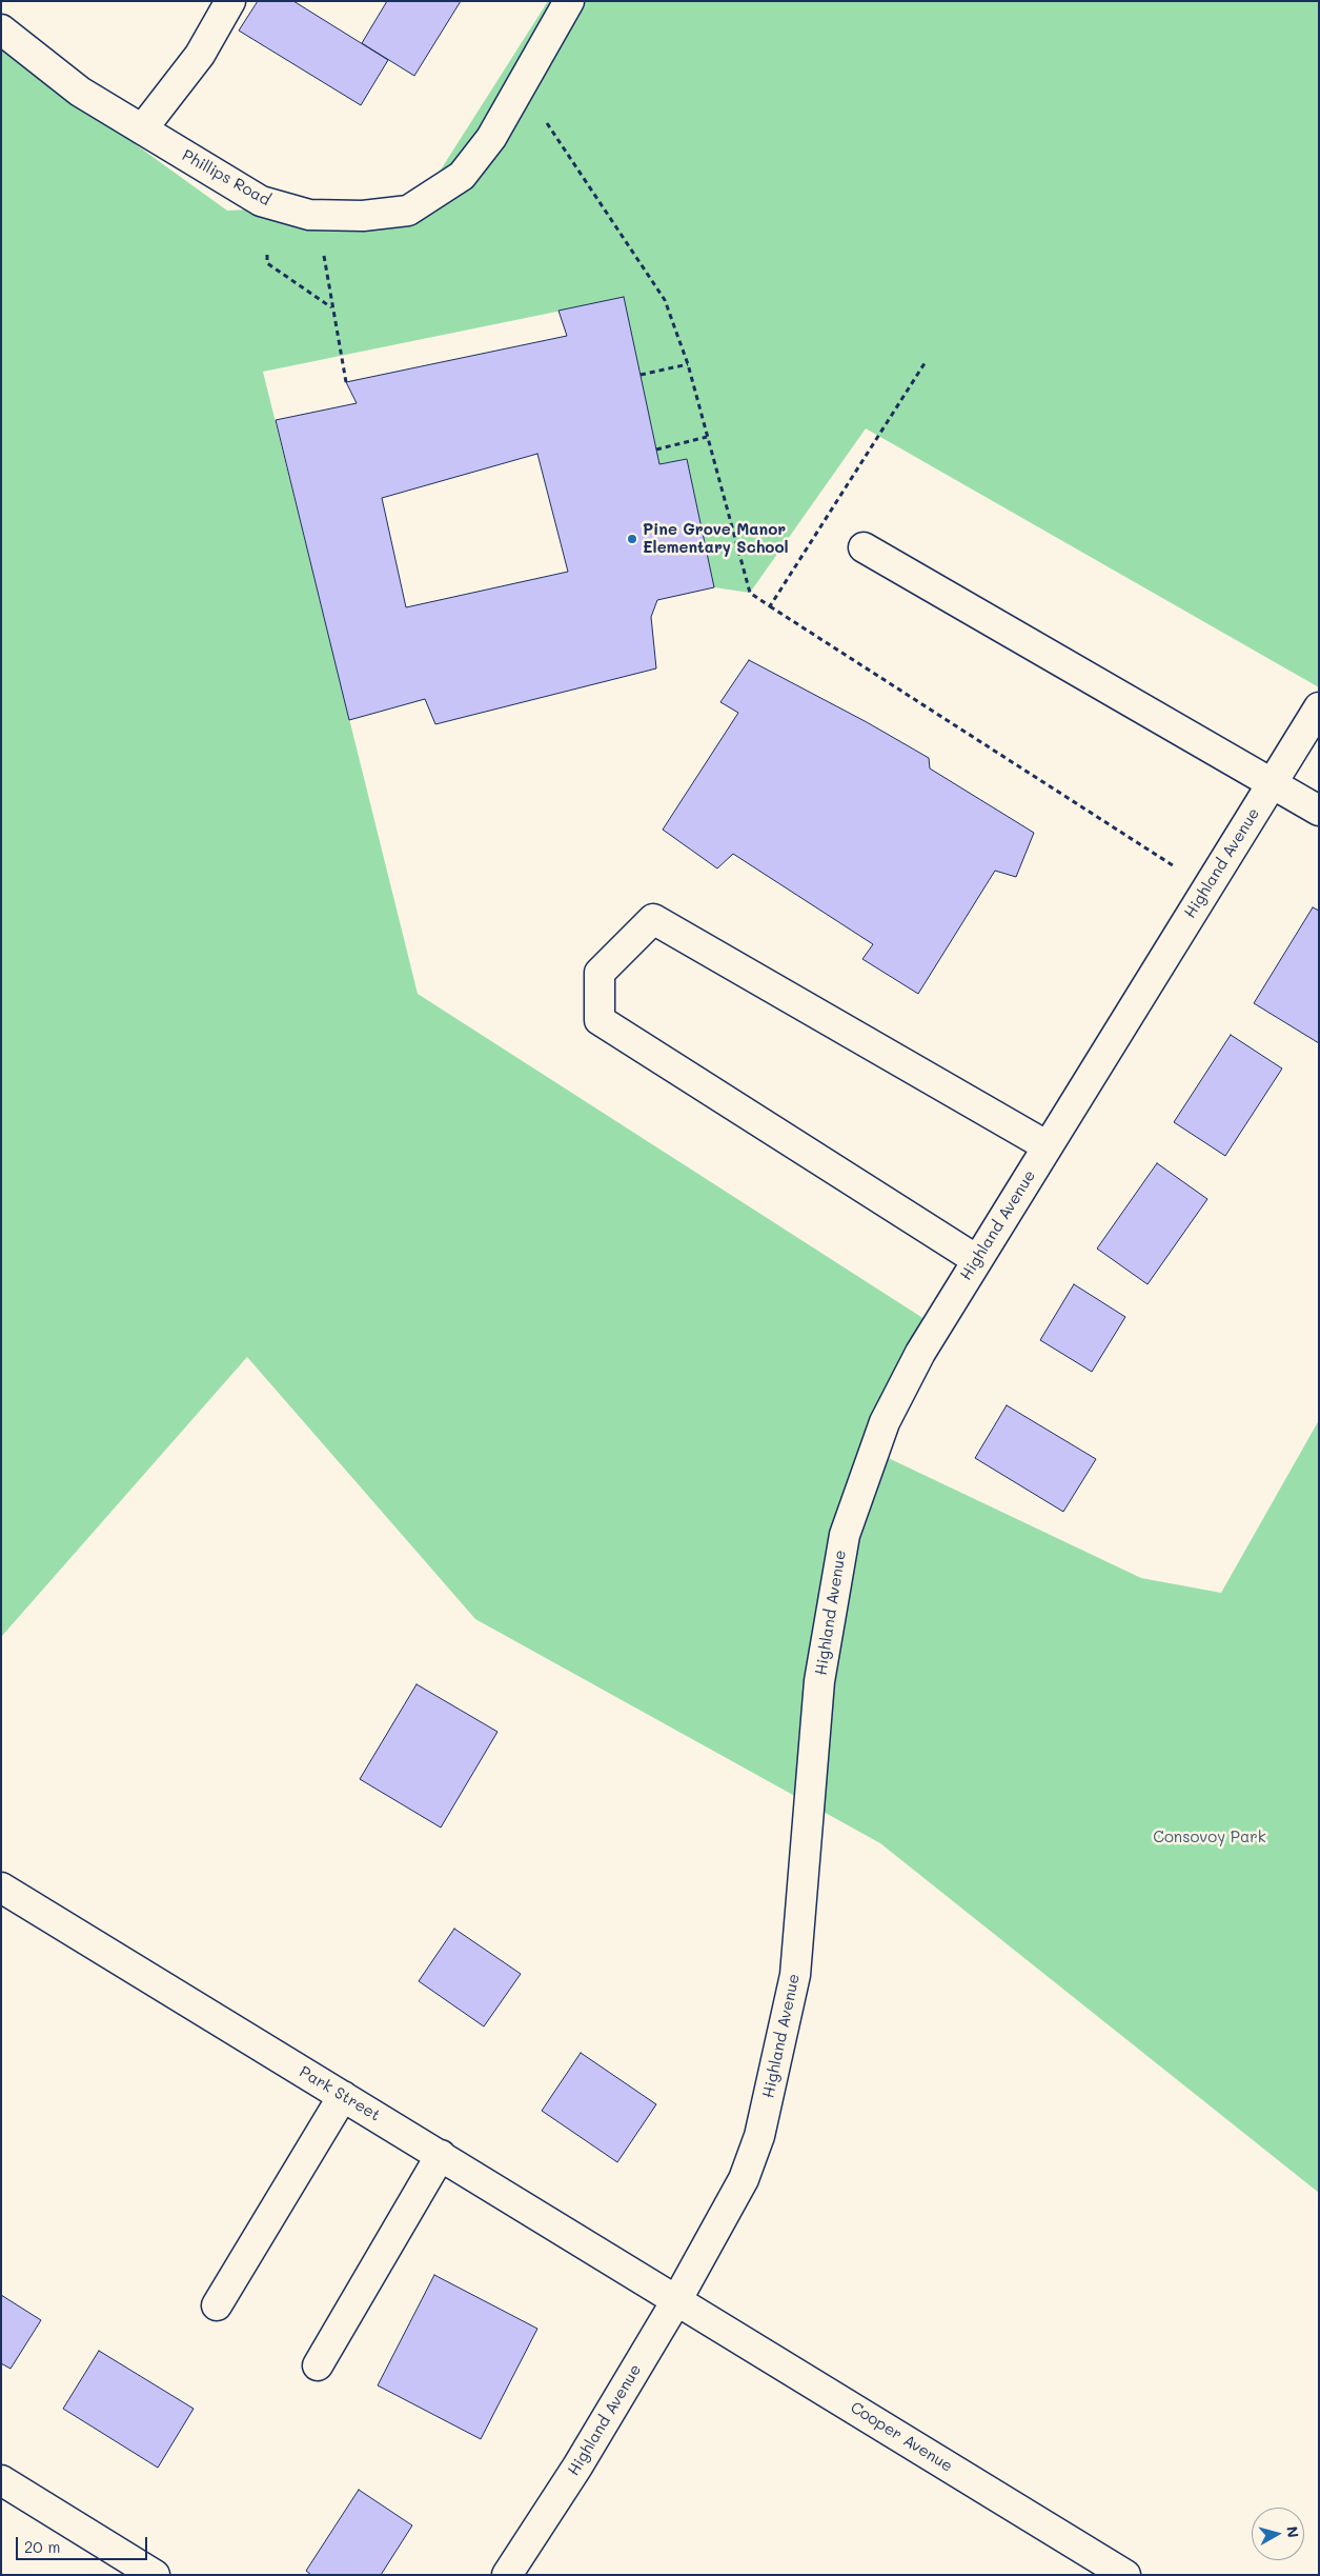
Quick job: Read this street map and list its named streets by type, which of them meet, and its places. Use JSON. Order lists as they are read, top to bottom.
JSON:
{
  "streets": {
    "street": [
      "Phillips Road",
      "Highland Avenue",
      "Park Street",
      "Cooper Avenue"
    ]
  },
  "crossings": [
    ["Highland Avenue", "Park Street"],
    ["Highland Avenue", "Cooper Avenue"],
    ["Park Street", "Cooper Avenue"]
  ],
  "parks": ["Consovoy Park"],
  "places": ["Pine Grove Manor Elementary School"],
  "scale_bar": "20 m",
  "north": "right"
}
